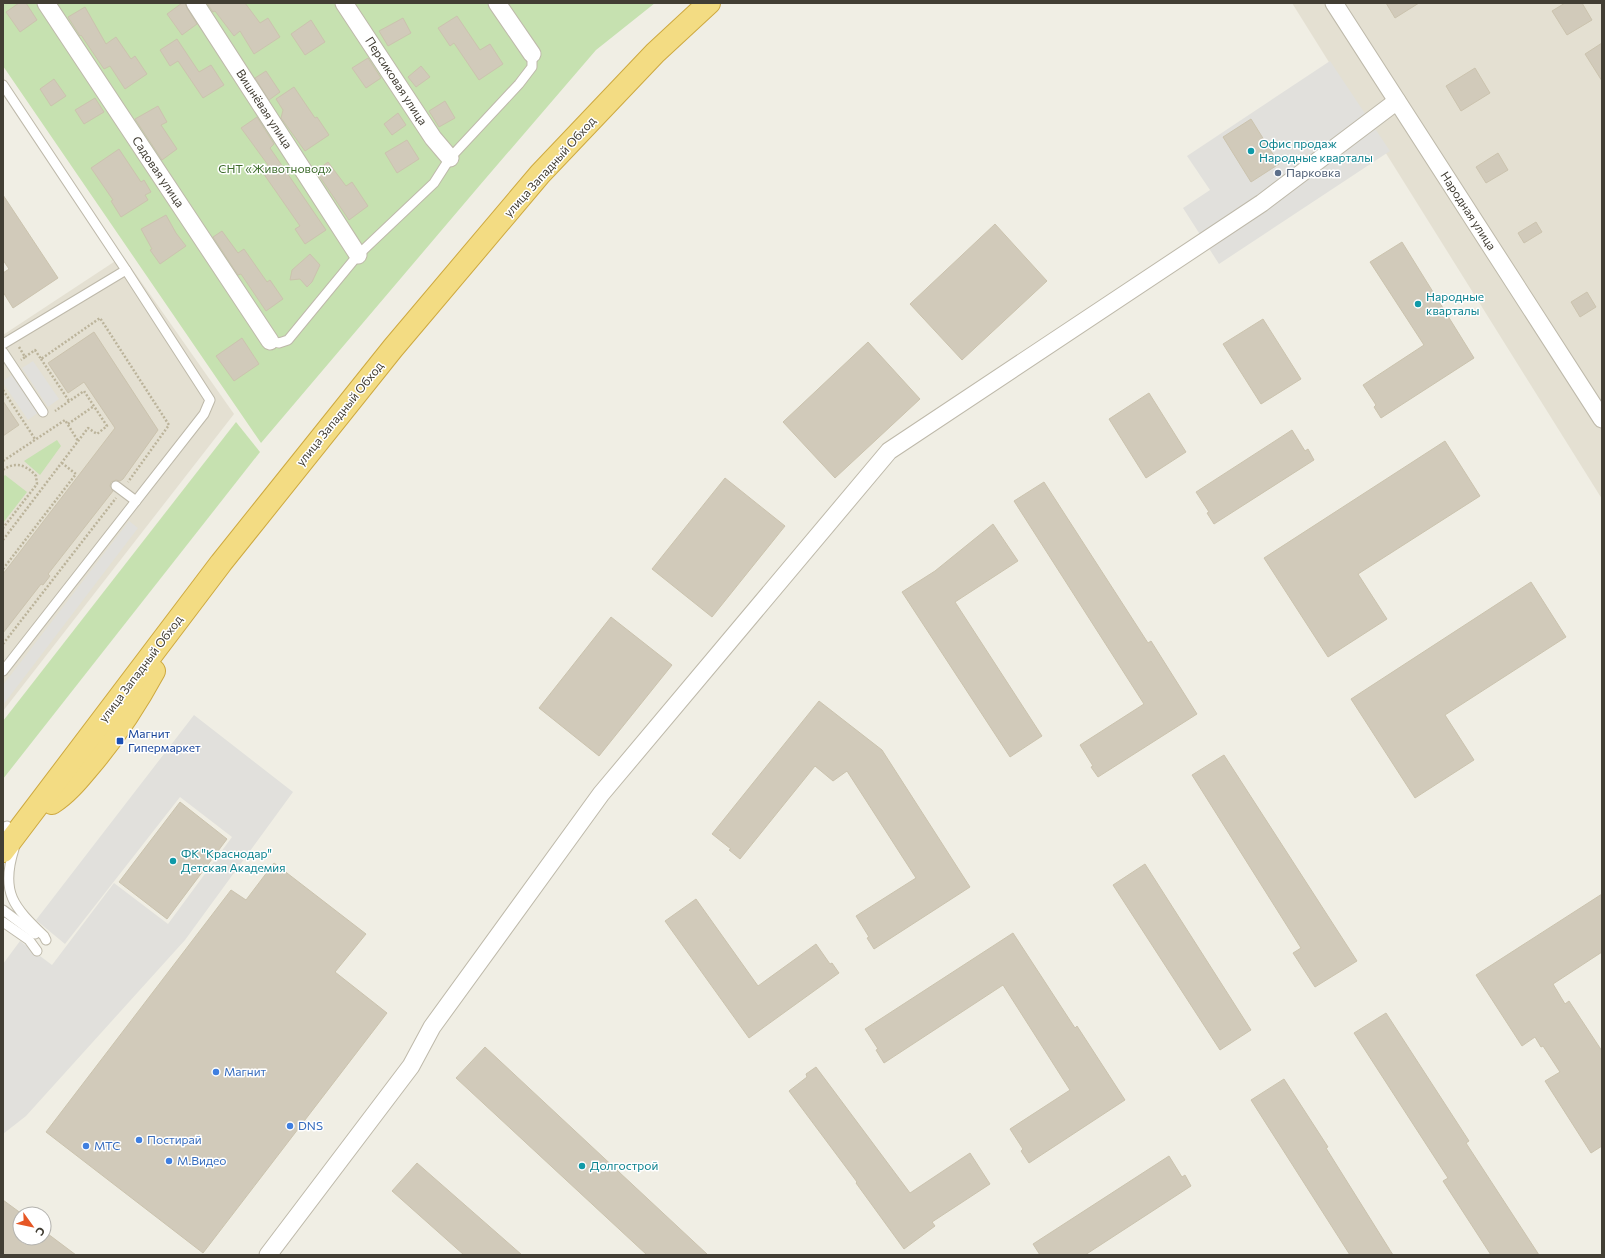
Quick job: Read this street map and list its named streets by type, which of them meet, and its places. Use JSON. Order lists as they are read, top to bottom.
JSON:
{
  "streets": {
    "highway": ["улица Западный Обход"],
    "street": [
      "Персиковая улица",
      "Вишнёвая улица",
      "Садовая улица",
      "Народная улица"
    ]
  },
  "parks": ["СНТ «Животновод»"],
  "places": {
    "other": [
      "Офис продаж Народные кварталы",
      "Парковка",
      "Народные кварталы",
      "ФК \"Краснодар\" Детская Академия",
      "Магнит",
      "DNS",
      "Постирай",
      "МТС",
      "М.Видео",
      "Долгострой"
    ],
    "transit": ["Магнит Гипермаркет"]
  },
  "north": "bottom right"
}
